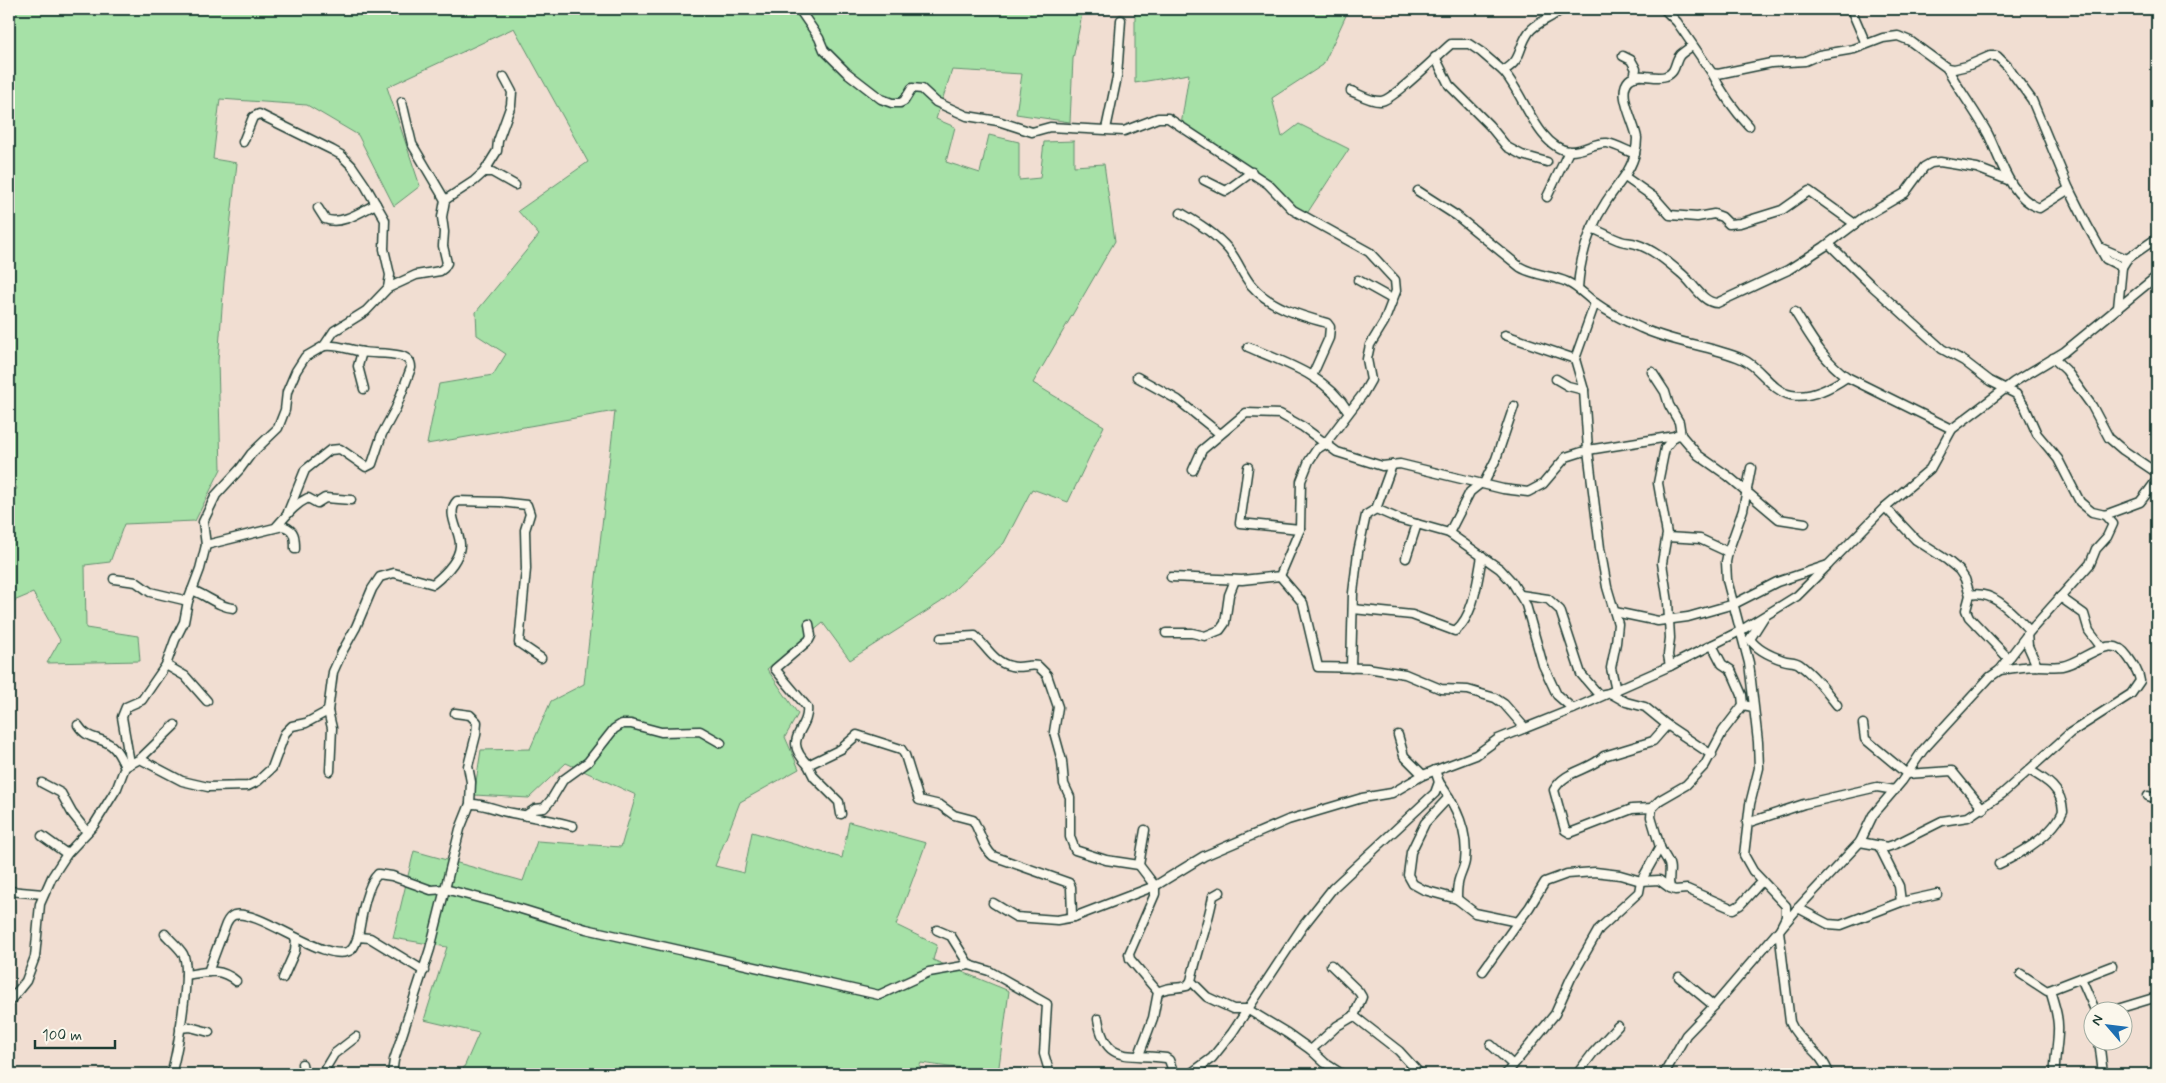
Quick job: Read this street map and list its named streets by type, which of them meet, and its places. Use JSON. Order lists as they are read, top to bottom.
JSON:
{
  "scale_bar": "100 m",
  "north": "top left"
}
